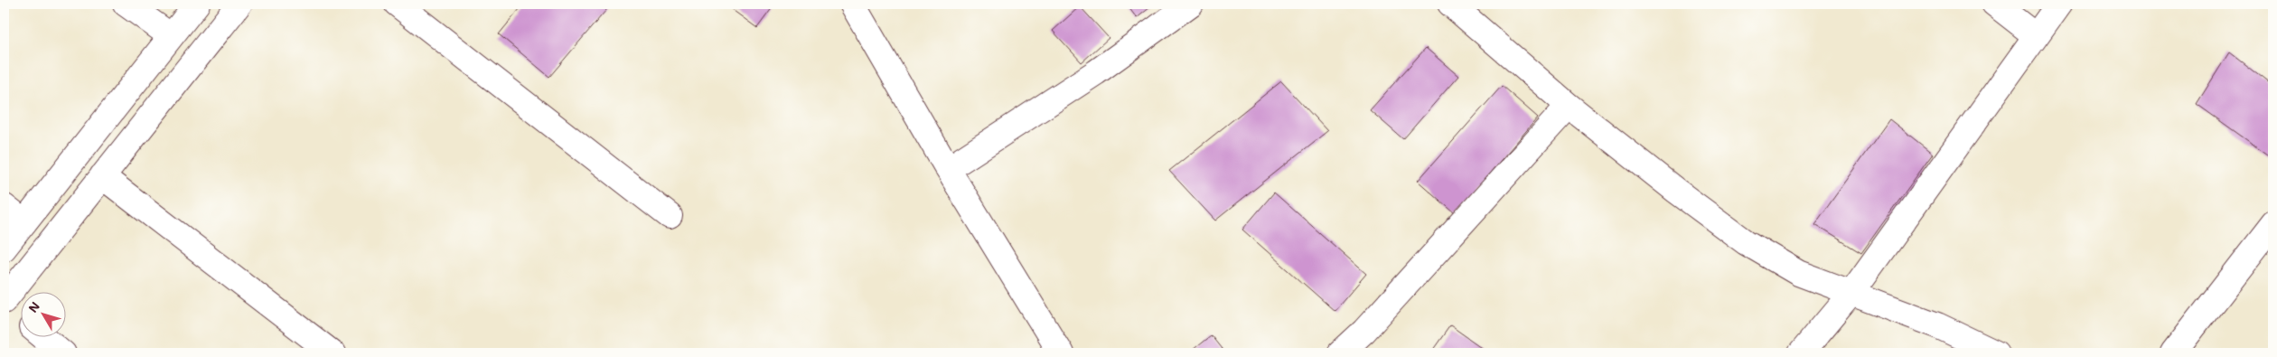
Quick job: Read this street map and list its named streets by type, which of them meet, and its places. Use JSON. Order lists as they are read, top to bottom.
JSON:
{
  "north": "top left"
}
